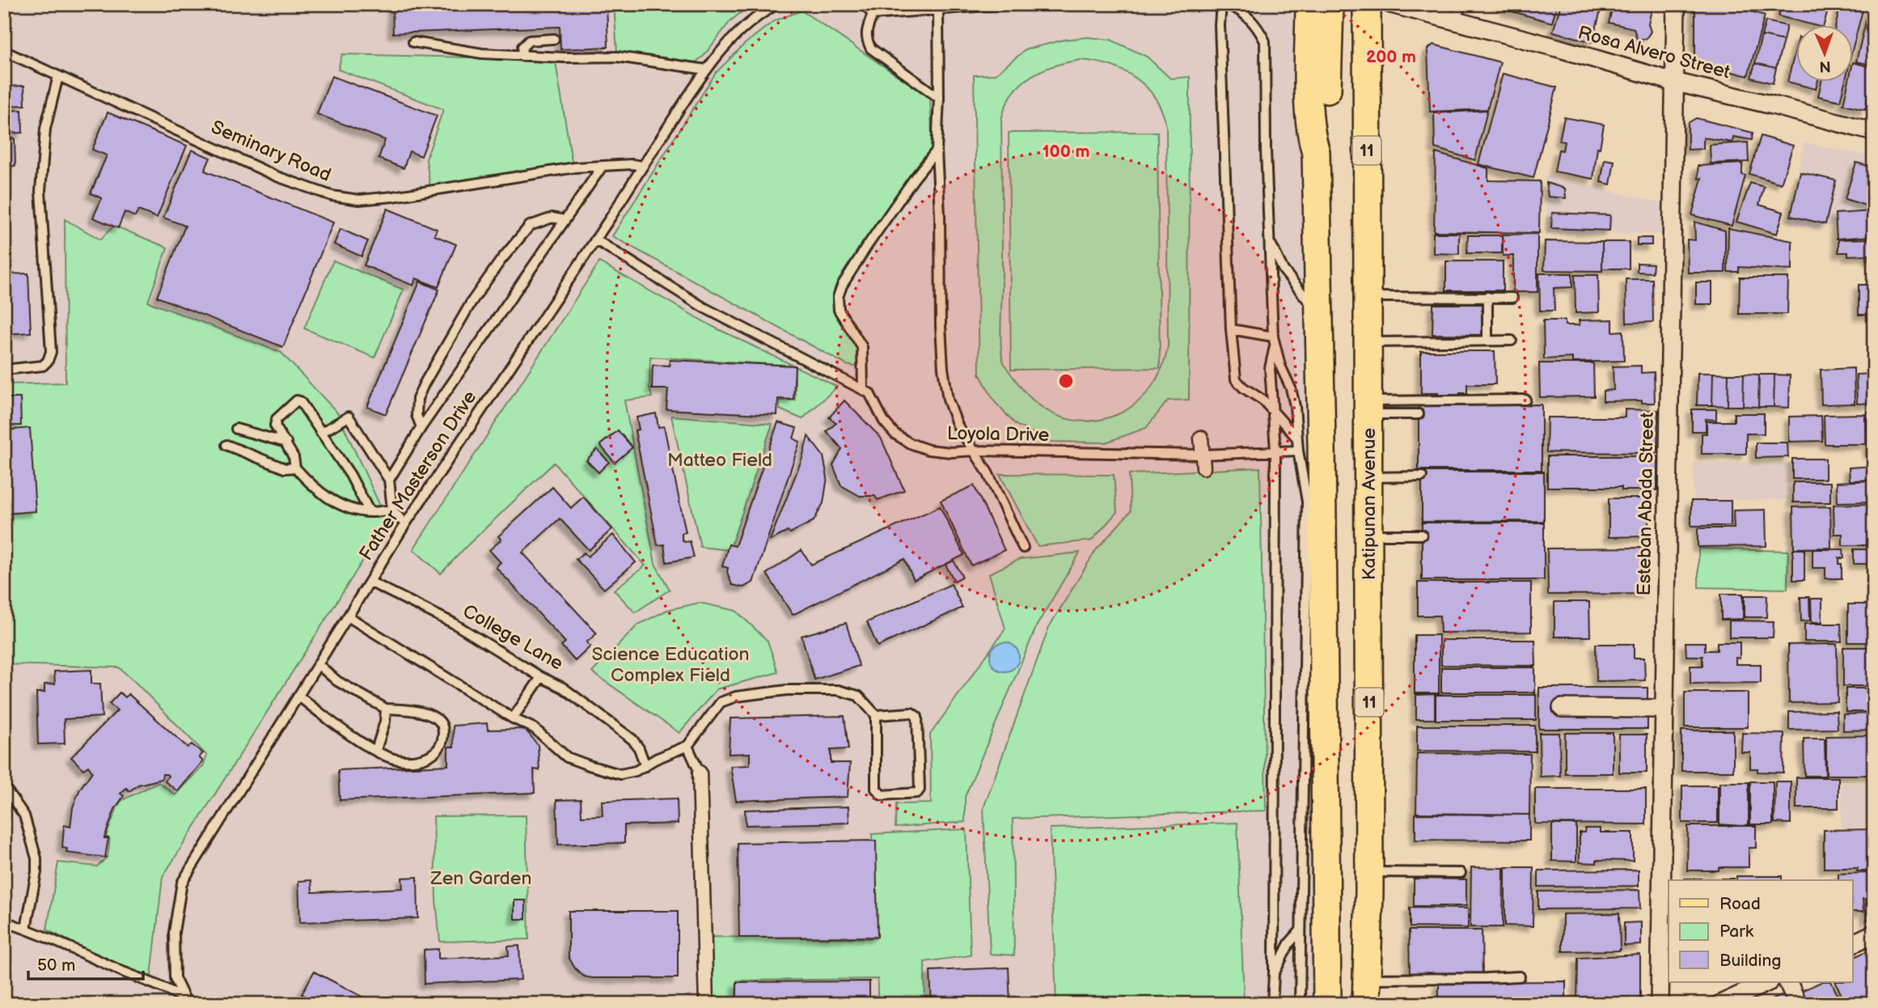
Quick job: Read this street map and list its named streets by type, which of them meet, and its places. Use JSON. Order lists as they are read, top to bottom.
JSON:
{
  "streets": {
    "main road": ["11", "Katipunan Avenue"],
    "street": ["Rosa Alvero Street", "Esteban Abada Street"],
    "lane": [
      "Seminary Road",
      "Loyola Drive",
      "Father Masterson Drive",
      "College Lane"
    ]
  },
  "crossings": [
    ["Rosa Alvero Street", "Esteban Abada Street"],
    ["Seminary Road", "Father Masterson Drive"],
    ["Loyola Drive", "Father Masterson Drive"],
    ["Father Masterson Drive", "College Lane"]
  ],
  "parks": ["Matteo Field", "Science Education Complex Field", "Zen Garden"],
  "legend": ["Road", "Park", "Building"],
  "scale_bar": "50 m",
  "north": "bottom",
  "rings": ["200 m", "100 m"]
}
